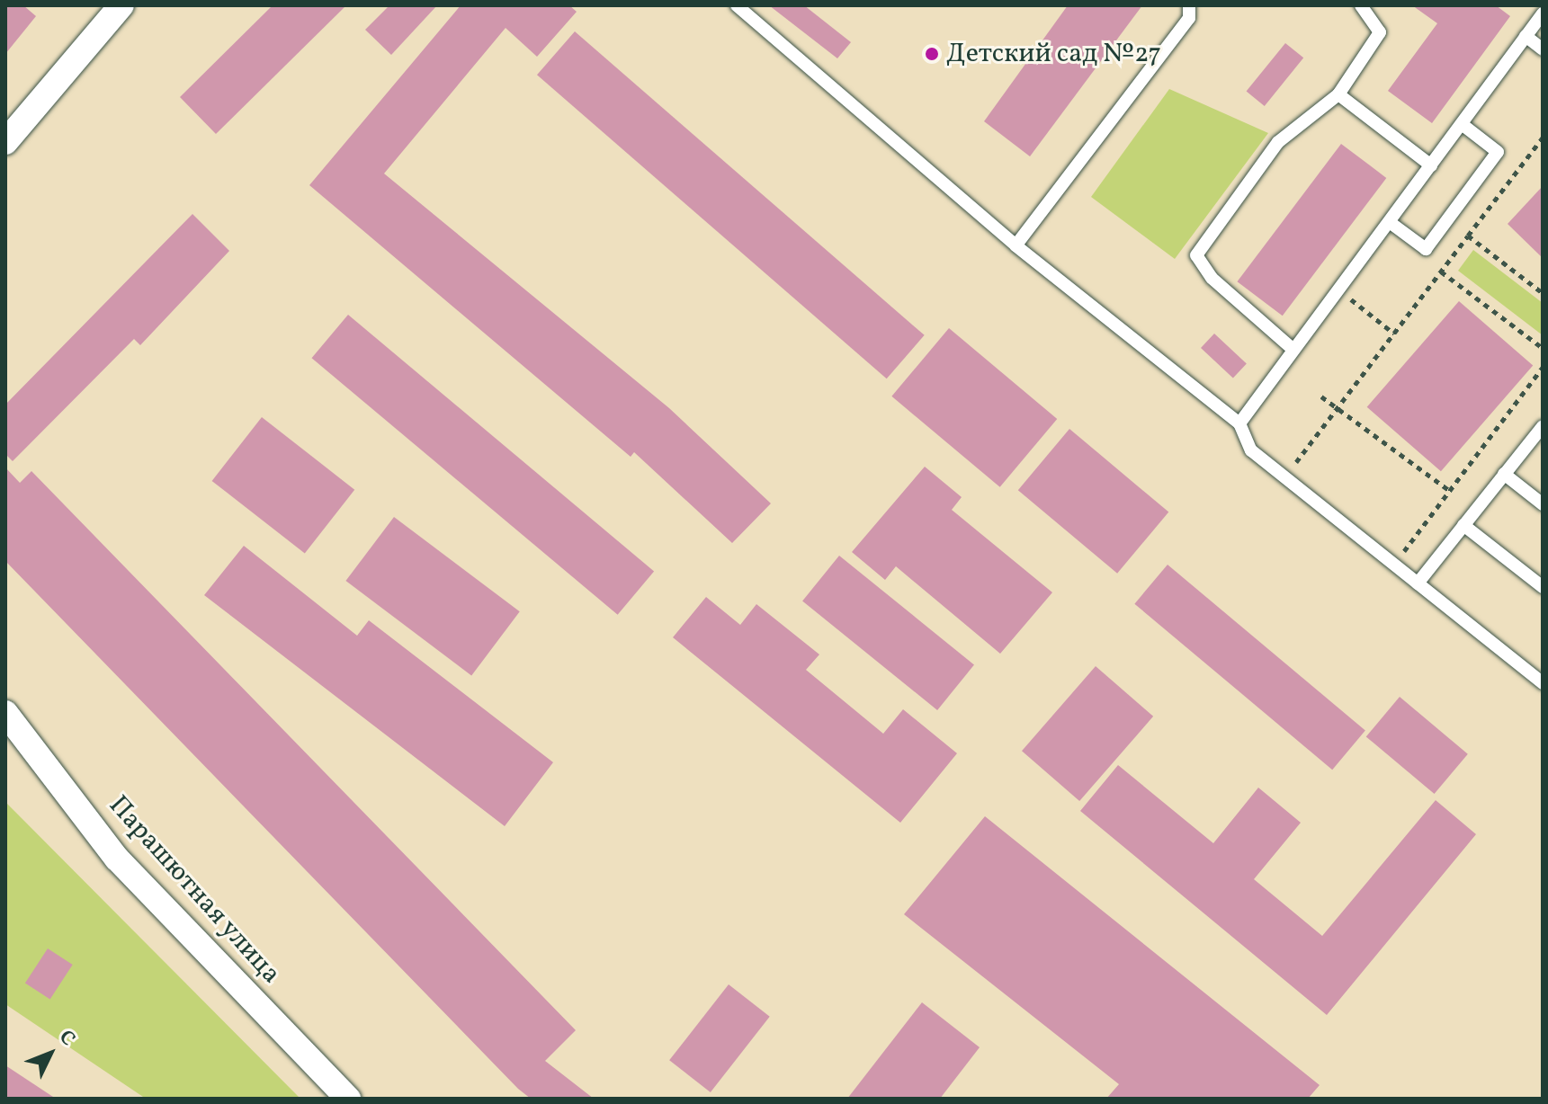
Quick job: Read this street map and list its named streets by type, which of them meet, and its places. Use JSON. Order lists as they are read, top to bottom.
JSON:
{
  "streets": {
    "street": ["Парашютная улица"]
  },
  "places": ["Детский сад №27"],
  "north": "top right"
}
